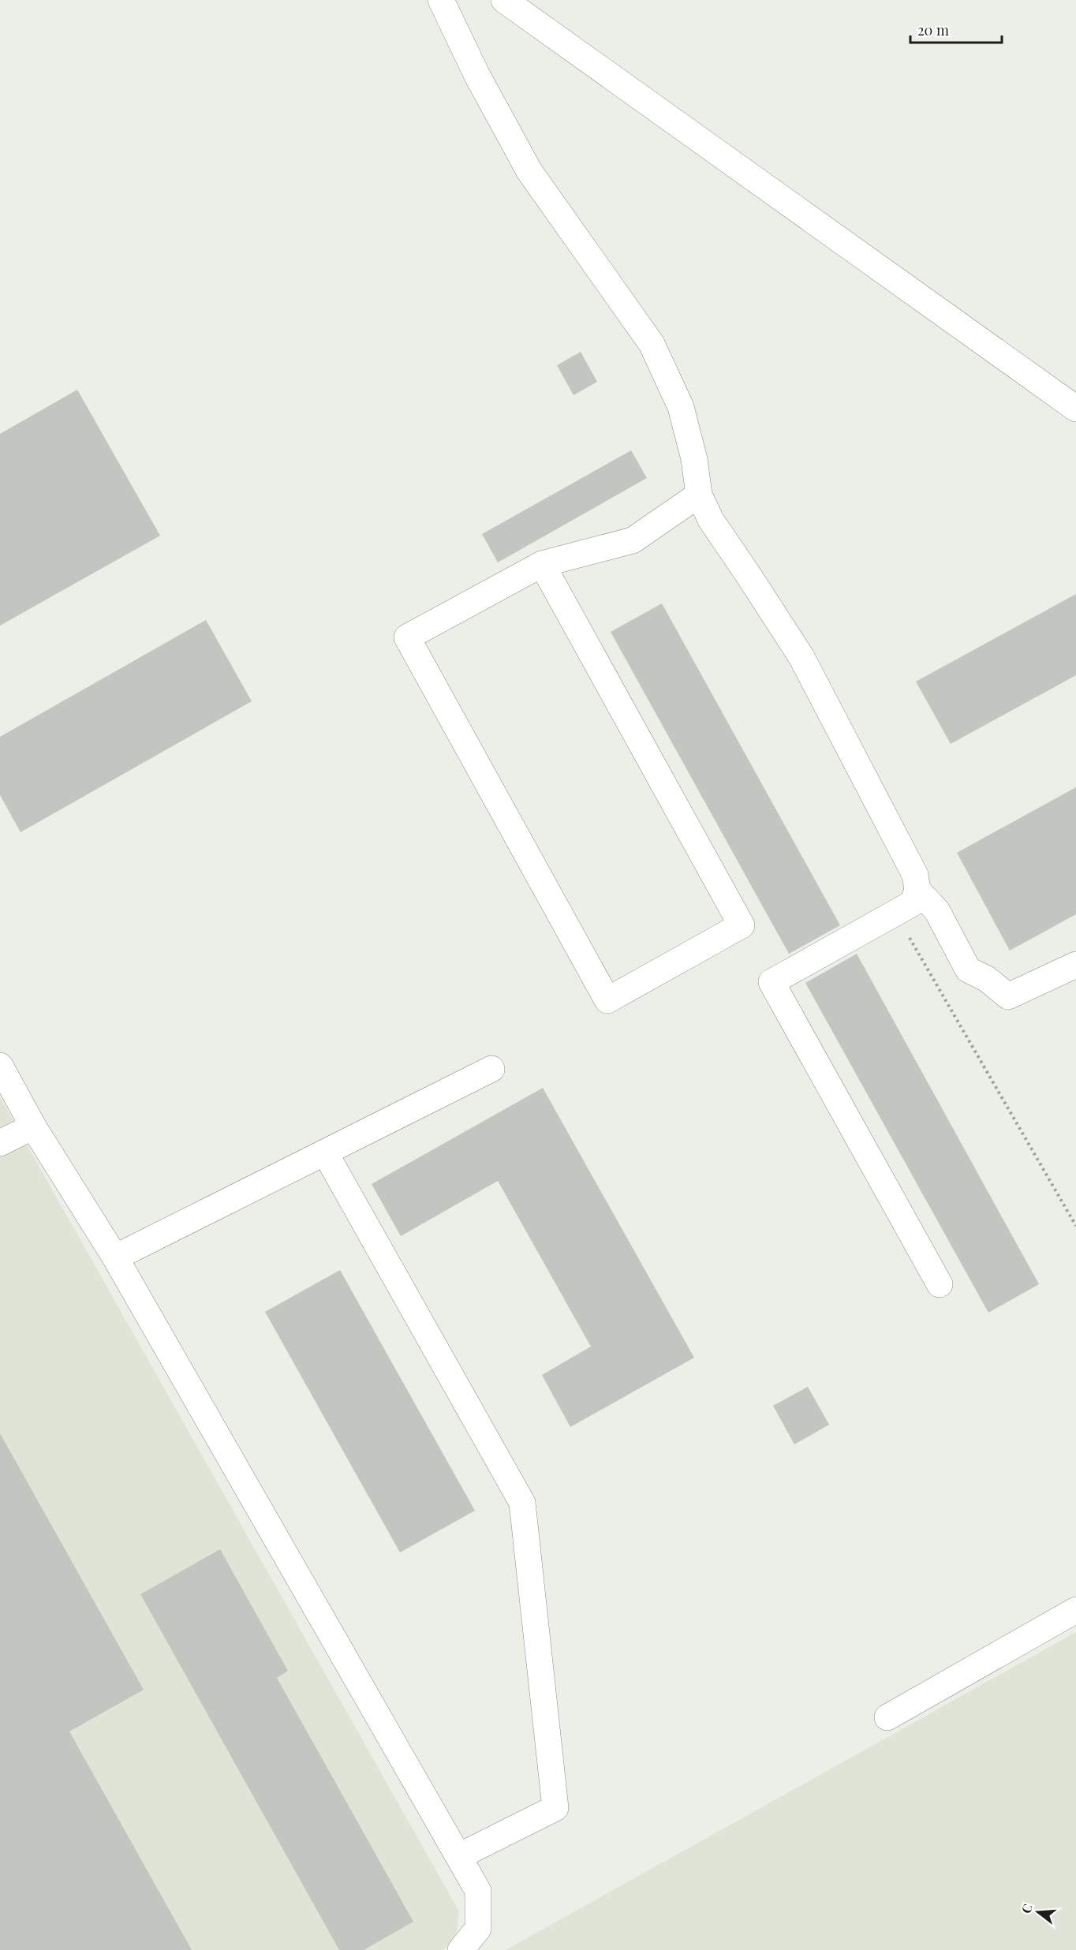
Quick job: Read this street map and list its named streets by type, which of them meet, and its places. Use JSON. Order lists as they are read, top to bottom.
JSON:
{
  "scale_bar": "20 m",
  "north": "left"
}
